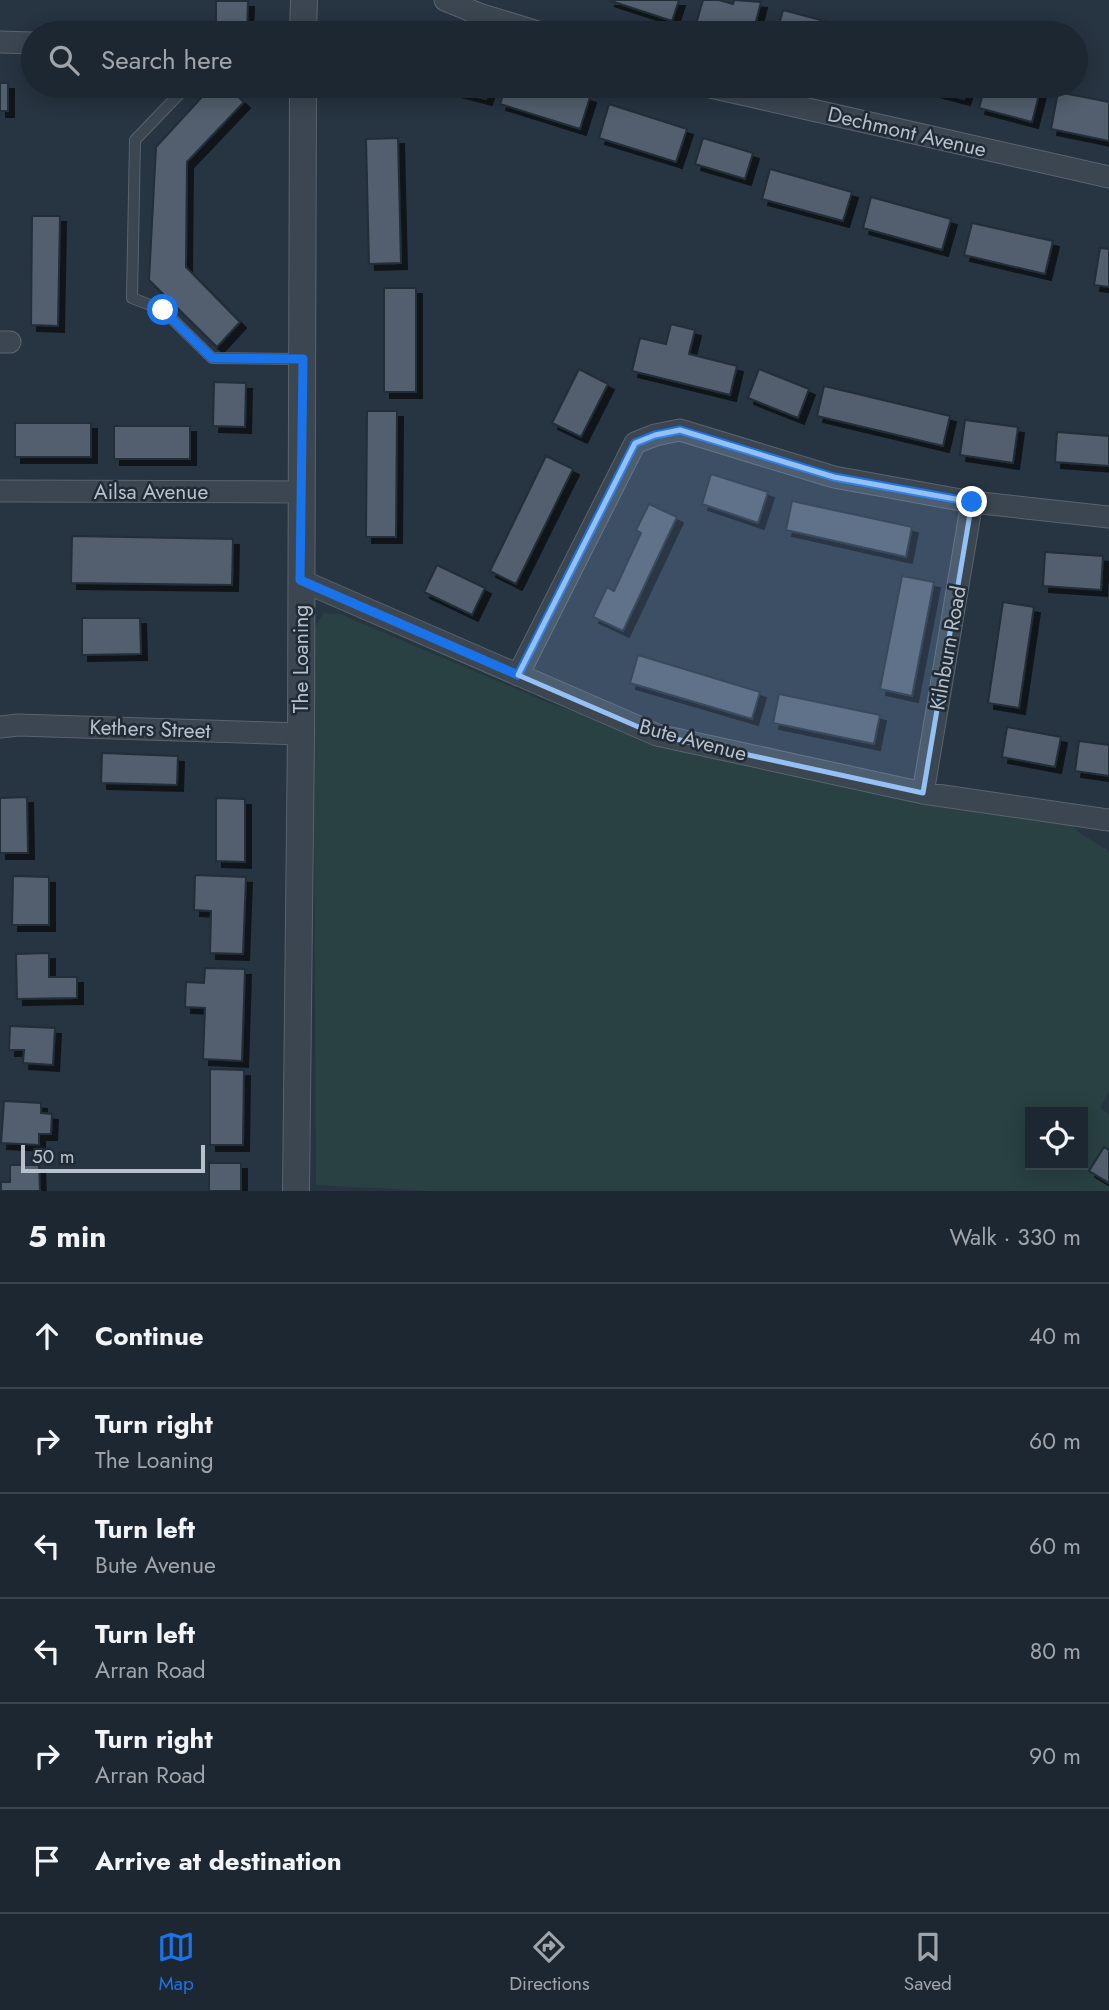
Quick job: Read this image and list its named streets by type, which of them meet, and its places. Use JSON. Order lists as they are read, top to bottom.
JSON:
{
  "streets": {
    "street": [
      "Dechmont Avenue",
      "Ailsa Avenue",
      "Kilnburn Road",
      "The Loaning",
      "Kethers Street",
      "Bute Avenue"
    ]
  },
  "crossings": [
    ["Ailsa Avenue", "The Loaning"],
    ["Kilnburn Road", "Bute Avenue"],
    ["The Loaning", "Kethers Street"],
    ["The Loaning", "Bute Avenue"]
  ],
  "scale_bar": "50 m",
  "page": {
    "search": "Search here",
    "scale": "50 m",
    "heading": ["5 min", "Walk · 330 m"],
    "list": [
      ["Continue", "40 m"],
      ["Turn right", "The Loaning", "60 m"],
      ["Turn left", "Bute Avenue", "60 m"],
      ["Turn left", "Arran Road", "80 m"],
      ["Turn right", "Arran Road", "90 m"],
      "Arrive at destination"
    ],
    "nav": ["Map", "Directions", "Saved"]
  }
}
